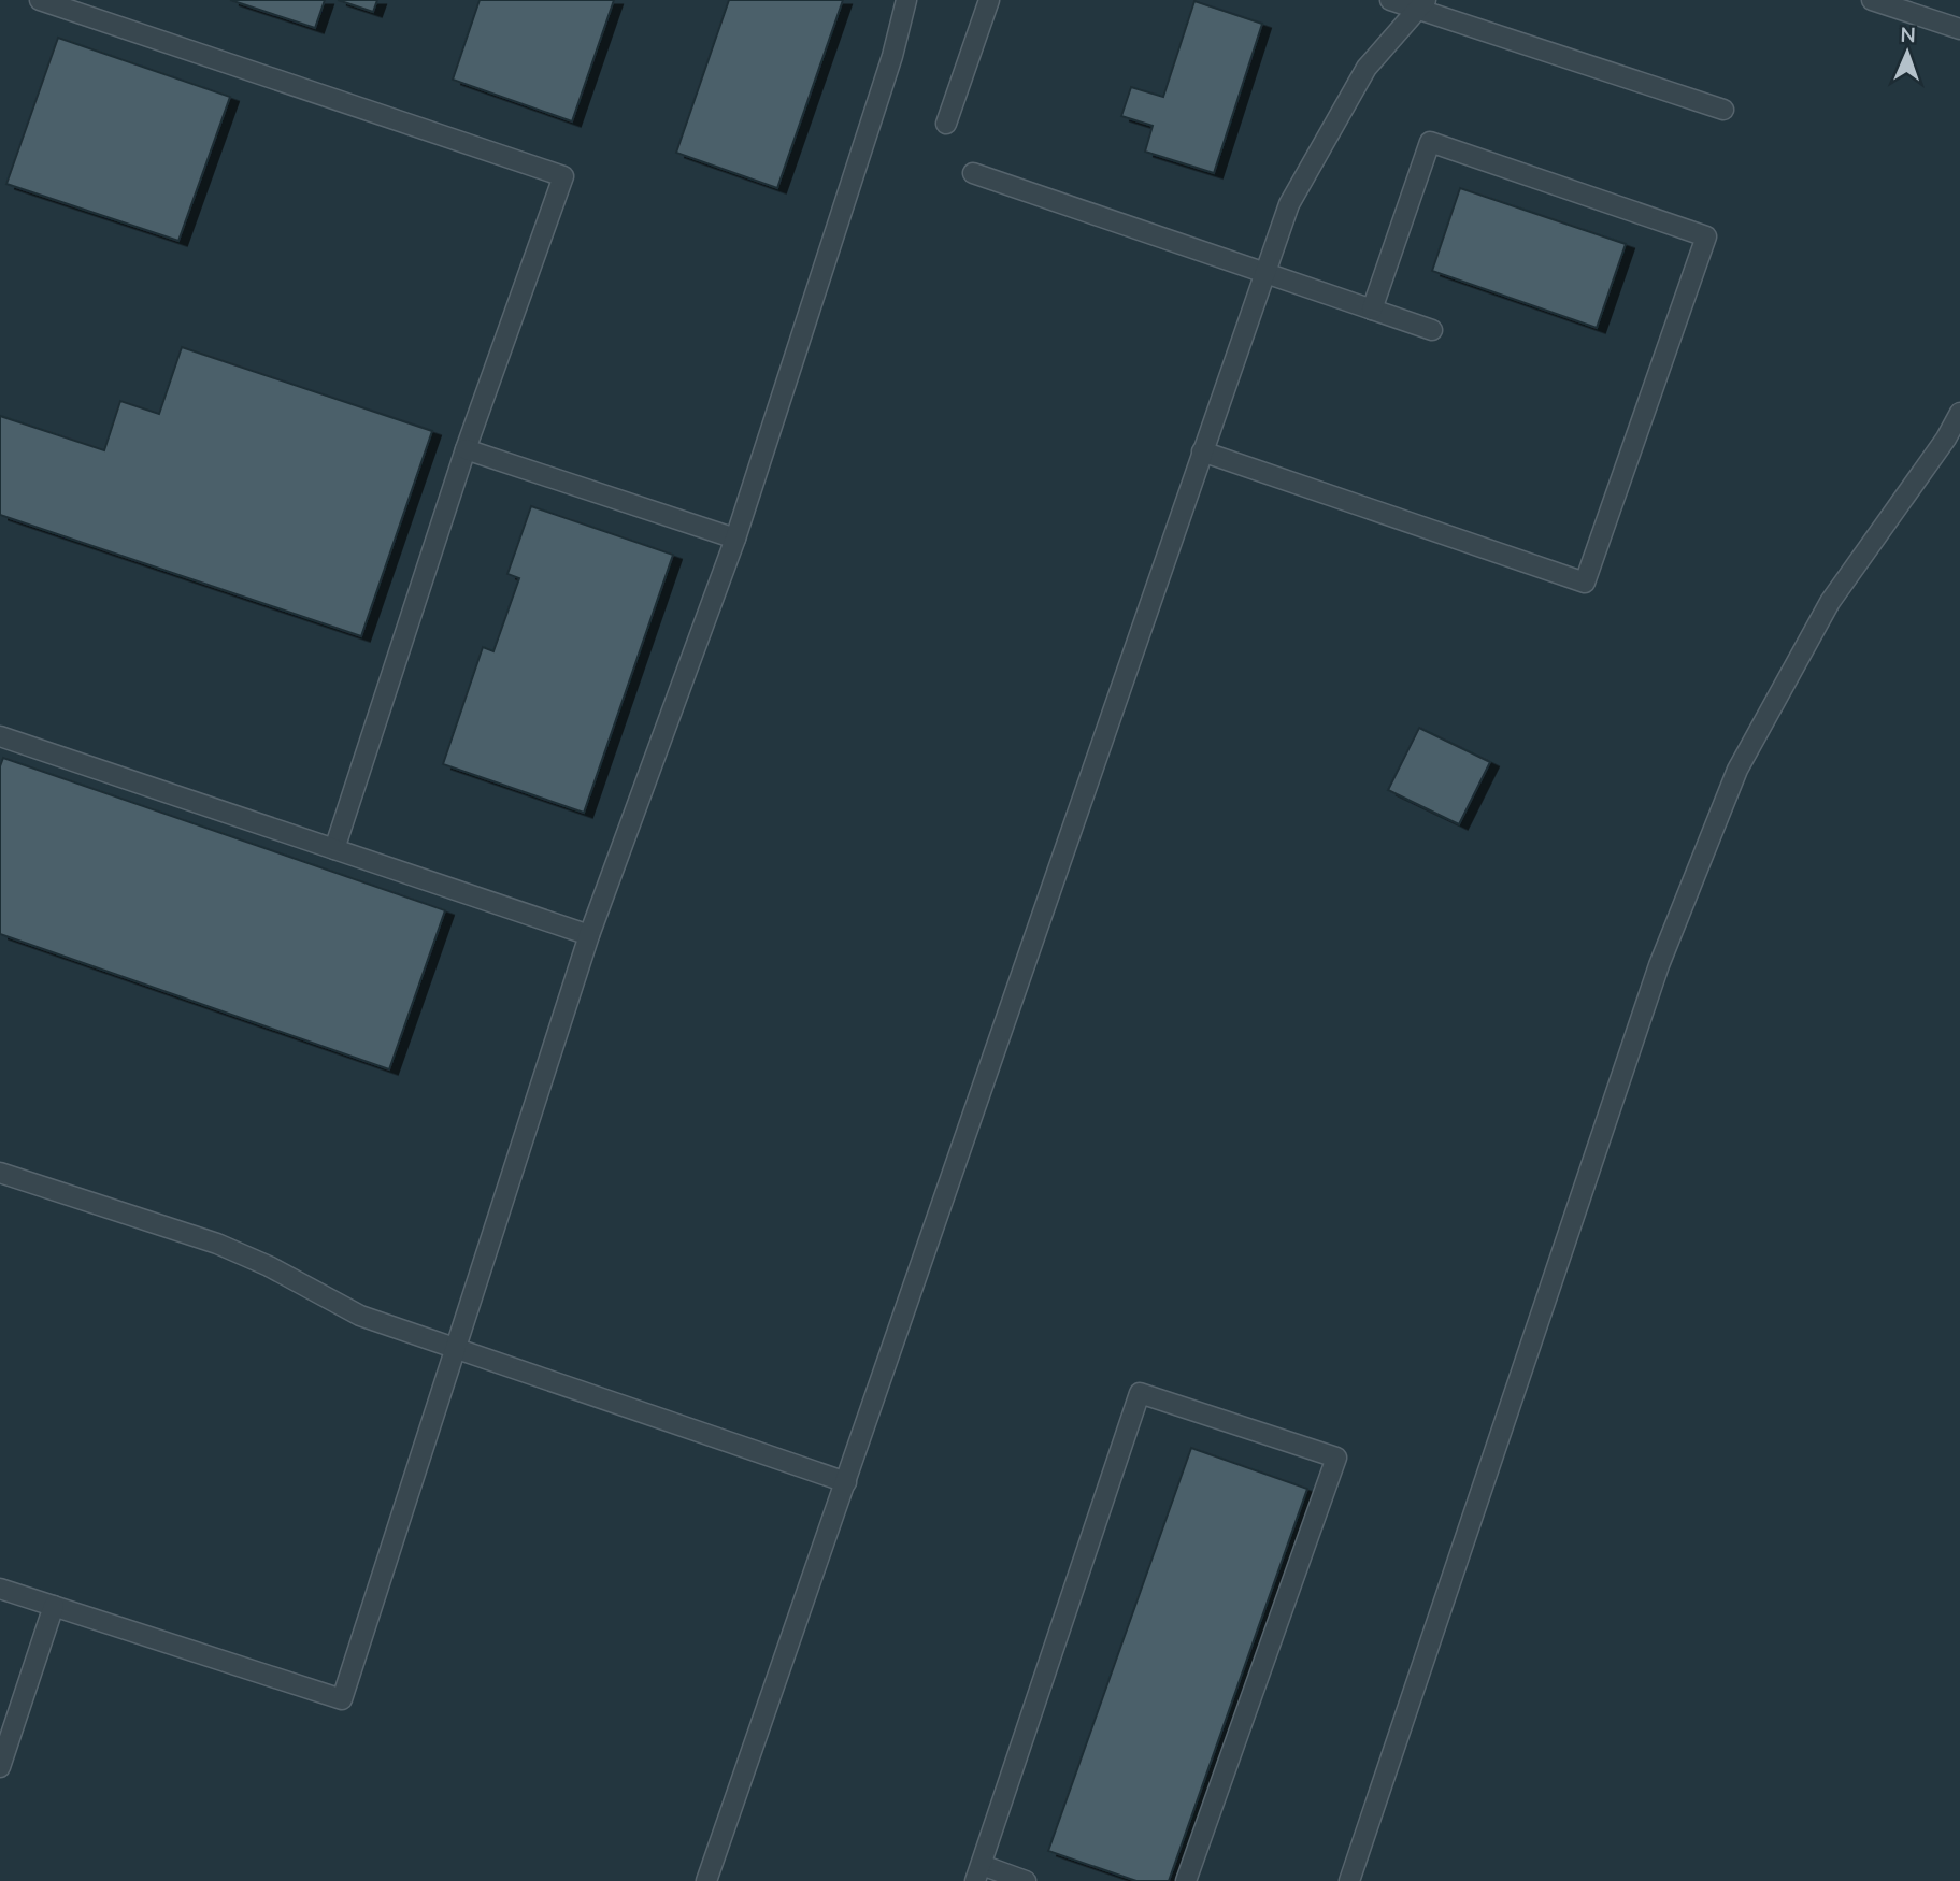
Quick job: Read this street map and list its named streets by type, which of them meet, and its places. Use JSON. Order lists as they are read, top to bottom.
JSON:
{
  "north": "top"
}
